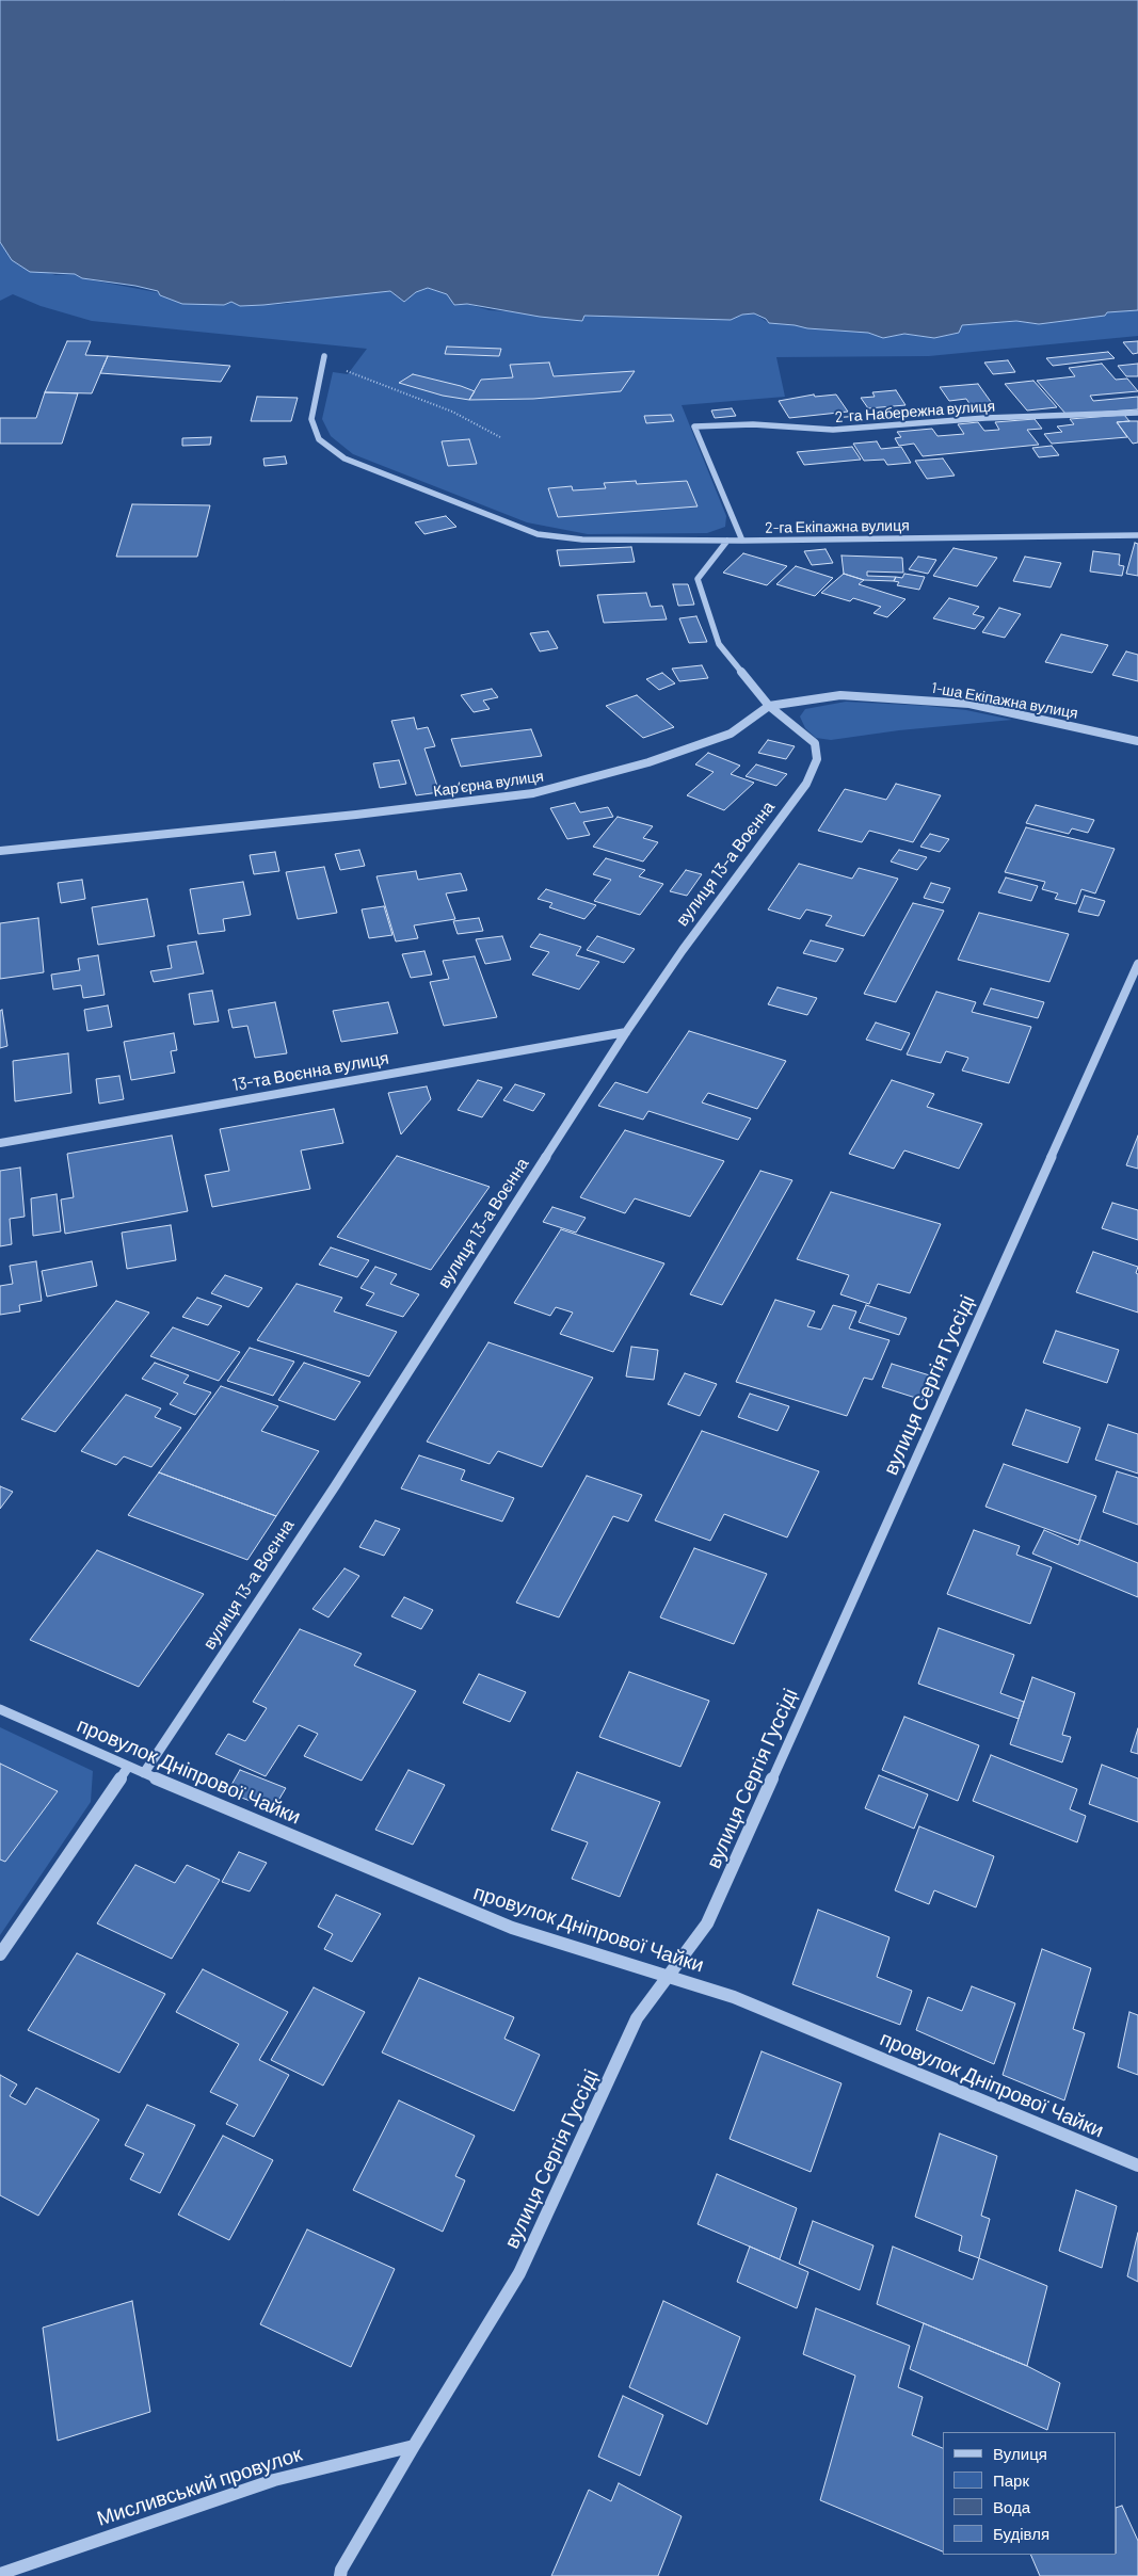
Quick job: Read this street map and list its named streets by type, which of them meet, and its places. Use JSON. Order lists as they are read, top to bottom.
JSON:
{
  "streets": {
    "street": [
      "2-га Набережна вулиця",
      "2-га Екіпажна вулиця",
      "1-ша Екіпажна вулиця",
      "Карʼєрна вулиця",
      "вулиця 13-а Воєнна",
      "13-та Воєнна вулиця",
      "вулиця Сергія Гуссіді",
      "провулок Дніпрової Чайки",
      "Мисливський провулок"
    ]
  },
  "crossings": [
    ["2-га Набережна вулиця", "2-га Екіпажна вулиця"],
    ["1-ша Екіпажна вулиця", "Карʼєрна вулиця"],
    ["1-ша Екіпажна вулиця", "вулиця 13-а Воєнна"],
    ["Карʼєрна вулиця", "вулиця 13-а Воєнна"],
    ["вулиця 13-а Воєнна", "13-та Воєнна вулиця"],
    ["вулиця 13-а Воєнна", "провулок Дніпрової Чайки"],
    ["вулиця Сергія Гуссіді", "провулок Дніпрової Чайки"],
    ["вулиця Сергія Гуссіді", "Мисливський провулок"]
  ],
  "legend": [
    "Вулиця",
    "Парк",
    "Вода",
    "Будівля"
  ]
}
